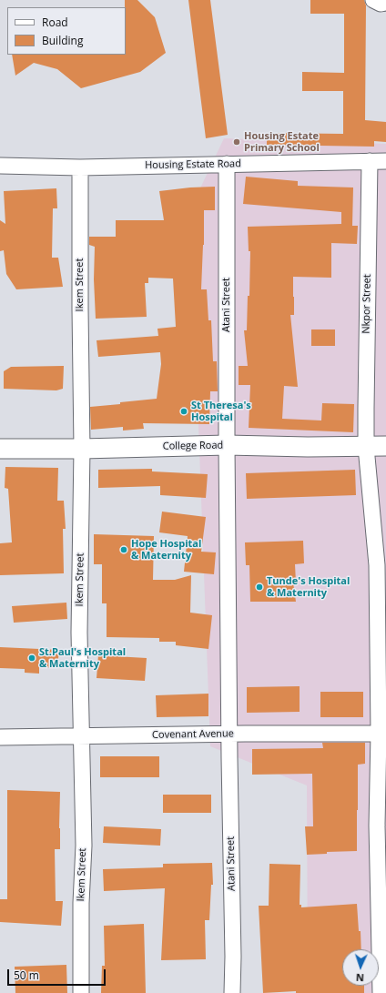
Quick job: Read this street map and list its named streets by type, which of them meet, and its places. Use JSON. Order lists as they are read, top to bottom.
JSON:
{
  "streets": {
    "main road": ["College Road"],
    "street": [
      "Housing Estate Road",
      "Ikem Street",
      "Nkpor Street",
      "Atani Street",
      "Covenant Avenue"
    ]
  },
  "crossings": [
    ["Housing Estate Road", "Ikem Street"],
    ["Housing Estate Road", "Nkpor Street"],
    ["Housing Estate Road", "Atani Street"],
    ["Ikem Street", "College Road"],
    ["Ikem Street", "Covenant Avenue"],
    ["Nkpor Street", "College Road"],
    ["Nkpor Street", "Covenant Avenue"],
    ["Atani Street", "College Road"],
    ["Atani Street", "Covenant Avenue"]
  ],
  "places": [
    "Housing Estate Primary School",
    "St Theresa's Hospital",
    "Hope Hospital & Maternity",
    "Tunde's Hospital & Maternity",
    "St.Paul's Hospital & Maternity"
  ],
  "legend": ["Road", "Building"],
  "scale_bar": "50 m",
  "north": "bottom"
}
